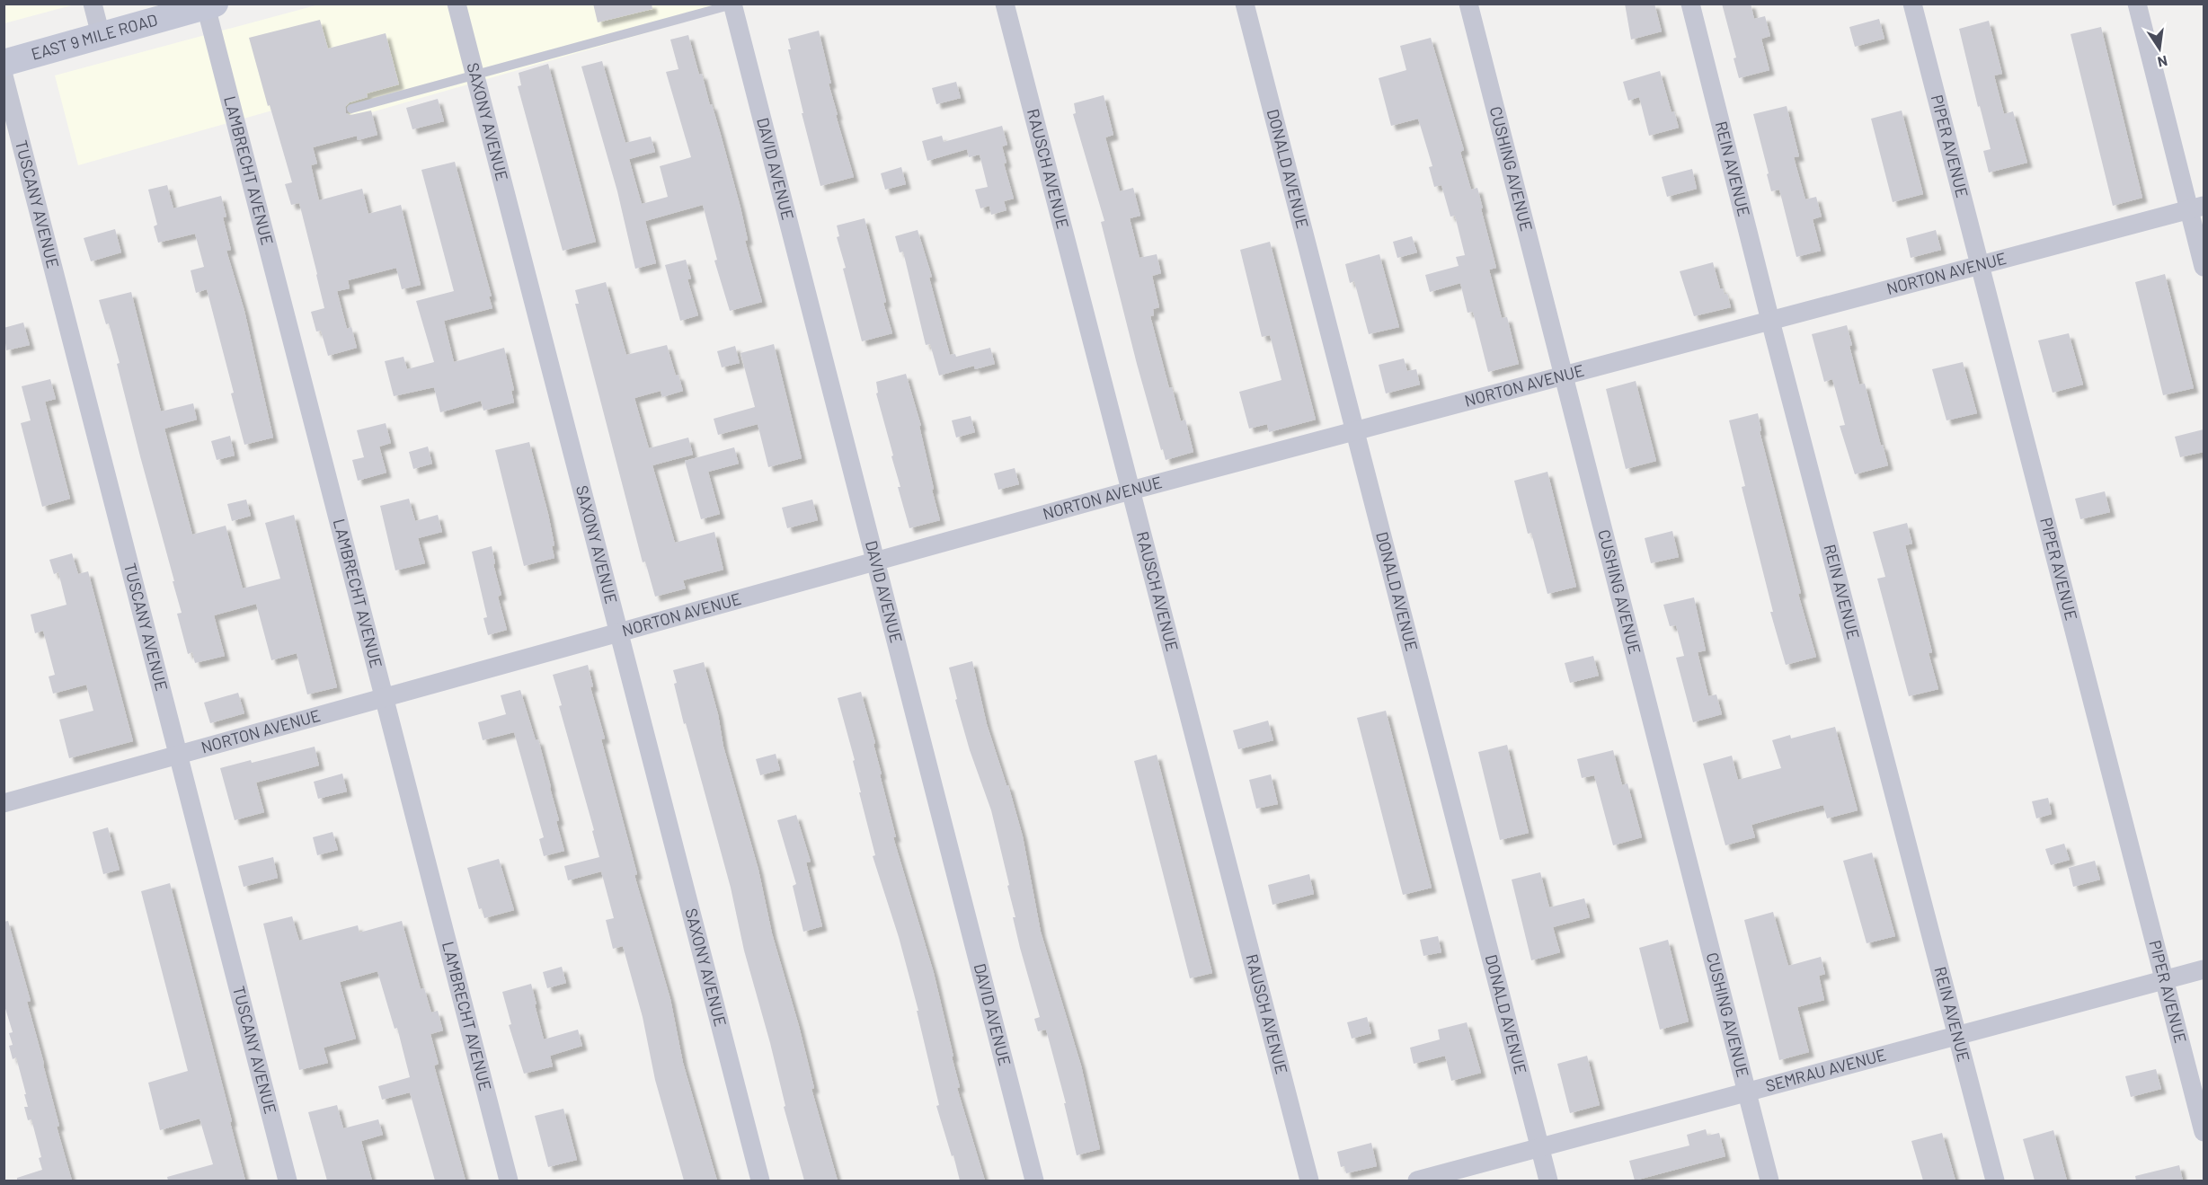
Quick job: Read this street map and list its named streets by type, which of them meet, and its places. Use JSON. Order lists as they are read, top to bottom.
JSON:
{
  "streets": {
    "main road": ["EAST 9 MILE ROAD"],
    "street": [
      "SAXONY AVENUE",
      "PIPER AVENUE",
      "DAVID AVENUE",
      "RAUSCH AVENUE",
      "DONALD AVENUE",
      "CUSHING AVENUE",
      "REIN AVENUE",
      "LAMBRECHT AVENUE",
      "TUSCANY AVENUE",
      "NORTON AVENUE",
      "SEMRAU AVENUE"
    ]
  },
  "crossings": [
    ["EAST 9 MILE ROAD", "LAMBRECHT AVENUE"],
    ["SAXONY AVENUE", "NORTON AVENUE"],
    ["PIPER AVENUE", "NORTON AVENUE"],
    ["PIPER AVENUE", "SEMRAU AVENUE"],
    ["DAVID AVENUE", "NORTON AVENUE"],
    ["RAUSCH AVENUE", "NORTON AVENUE"],
    ["DONALD AVENUE", "NORTON AVENUE"],
    ["DONALD AVENUE", "SEMRAU AVENUE"],
    ["CUSHING AVENUE", "NORTON AVENUE"],
    ["CUSHING AVENUE", "SEMRAU AVENUE"],
    ["REIN AVENUE", "NORTON AVENUE"],
    ["REIN AVENUE", "SEMRAU AVENUE"],
    ["LAMBRECHT AVENUE", "NORTON AVENUE"],
    ["TUSCANY AVENUE", "NORTON AVENUE"]
  ],
  "north": "bottom"
}
